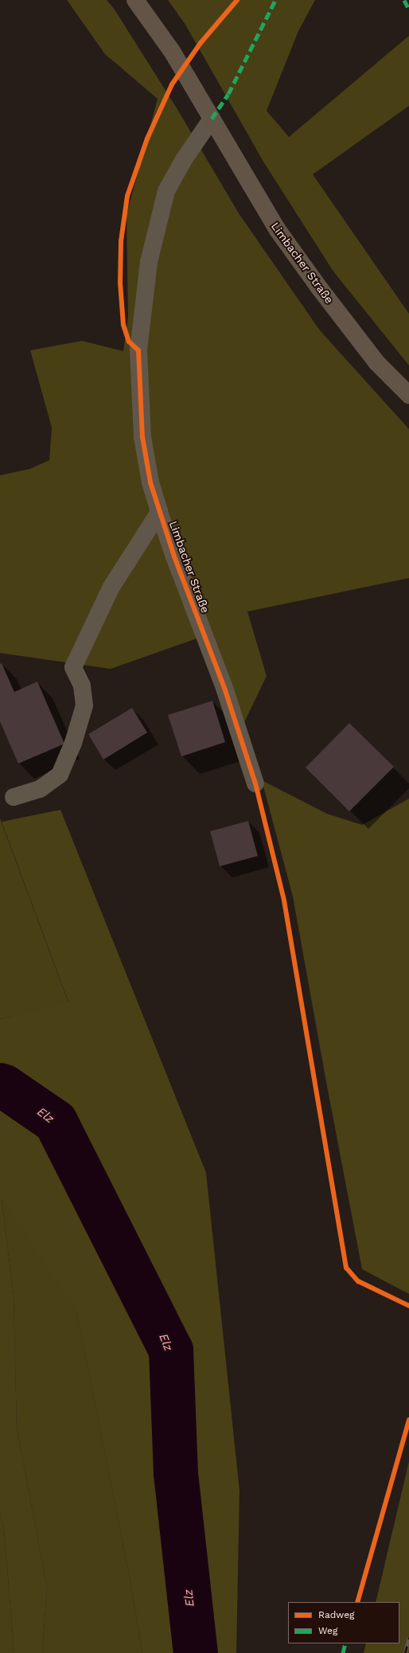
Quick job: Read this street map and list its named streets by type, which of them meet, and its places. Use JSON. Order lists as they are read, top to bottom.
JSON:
{
  "streets": {
    "main road": ["Limbacher Straße"]
  },
  "water": ["Elz"],
  "legend": ["Radweg", "Weg"]
}
